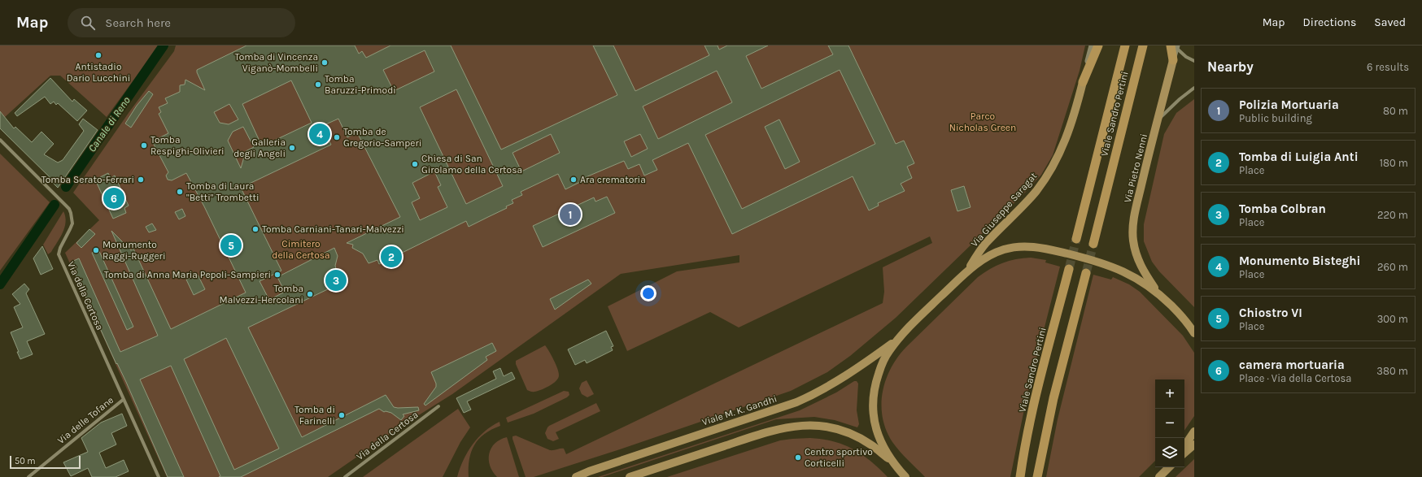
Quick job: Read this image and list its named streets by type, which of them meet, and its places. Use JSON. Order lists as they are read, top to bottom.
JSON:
{
  "streets": {
    "highway": ["Viale Sandro Pertini"],
    "main road": ["Via Pietro Nenni", "Via Giuseppe Saragat", "Viale M. K. Gandhi"],
    "street": ["Via della Certosa", "Via delle Tofane"]
  },
  "crossings": [
    ["Via della Certosa", "Via delle Tofane"]
  ],
  "water": ["Canale di Reno"],
  "parks": ["Parco Nicholas Green", "Cimitero della Certosa"],
  "places": [
    "Antistadio Dario Lucchini",
    "Tomba di Vincenza Viganò-Mombelli",
    "Tomba Baruzzi-Primodì",
    "Tomba de Gregorio-Samperi",
    "Tomba Respighi-Olivieri",
    "Galleria degli Angeli",
    "Chiesa di San Girolamo della Certosa",
    "Tomba Serato-Ferrari",
    "Ara crematoria",
    "Tomba di Laura \"Betti\" Trombetti",
    "Tomba Carniani-Tanari-Malvezzi",
    "Monumento Raggi-Ruggeri",
    "Tomba di Anna Maria Pepoli-Sampieri",
    "Tomba Malvezzi-Hercolani",
    "Tomba di Farinelli",
    "Centro sportivo Corticelli"
  ],
  "scale_bar": "50 m",
  "page": {
    "header": "Map",
    "search": "Search here",
    "nav": ["Map", "Directions", "Saved"],
    "heading": ["Nearby", "6 results"],
    "list": [
      {
        "mark": "1",
        "name": "Polizia Mortuaria",
        "note": "Public building",
        "value": "80 m"
      },
      {
        "mark": "2",
        "name": "Tomba di Luigia Anti",
        "note": "Place",
        "value": "180 m"
      },
      {
        "mark": "3",
        "name": "Tomba Colbran",
        "note": "Place",
        "value": "220 m"
      },
      {
        "mark": "4",
        "name": "Monumento Bisteghi",
        "note": "Place",
        "value": "260 m"
      },
      {
        "mark": "5",
        "name": "Chiostro VI",
        "note": "Place",
        "value": "300 m"
      },
      {
        "mark": "6",
        "name": "camera mortuaria",
        "note": "Place · Via della Certosa",
        "value": "380 m"
      }
    ],
    "pins": [
      "4",
      "6",
      "1",
      "5",
      "2",
      "3"
    ],
    "map_buttons": ["+", "−"],
    "scale": "50 m"
  }
}
